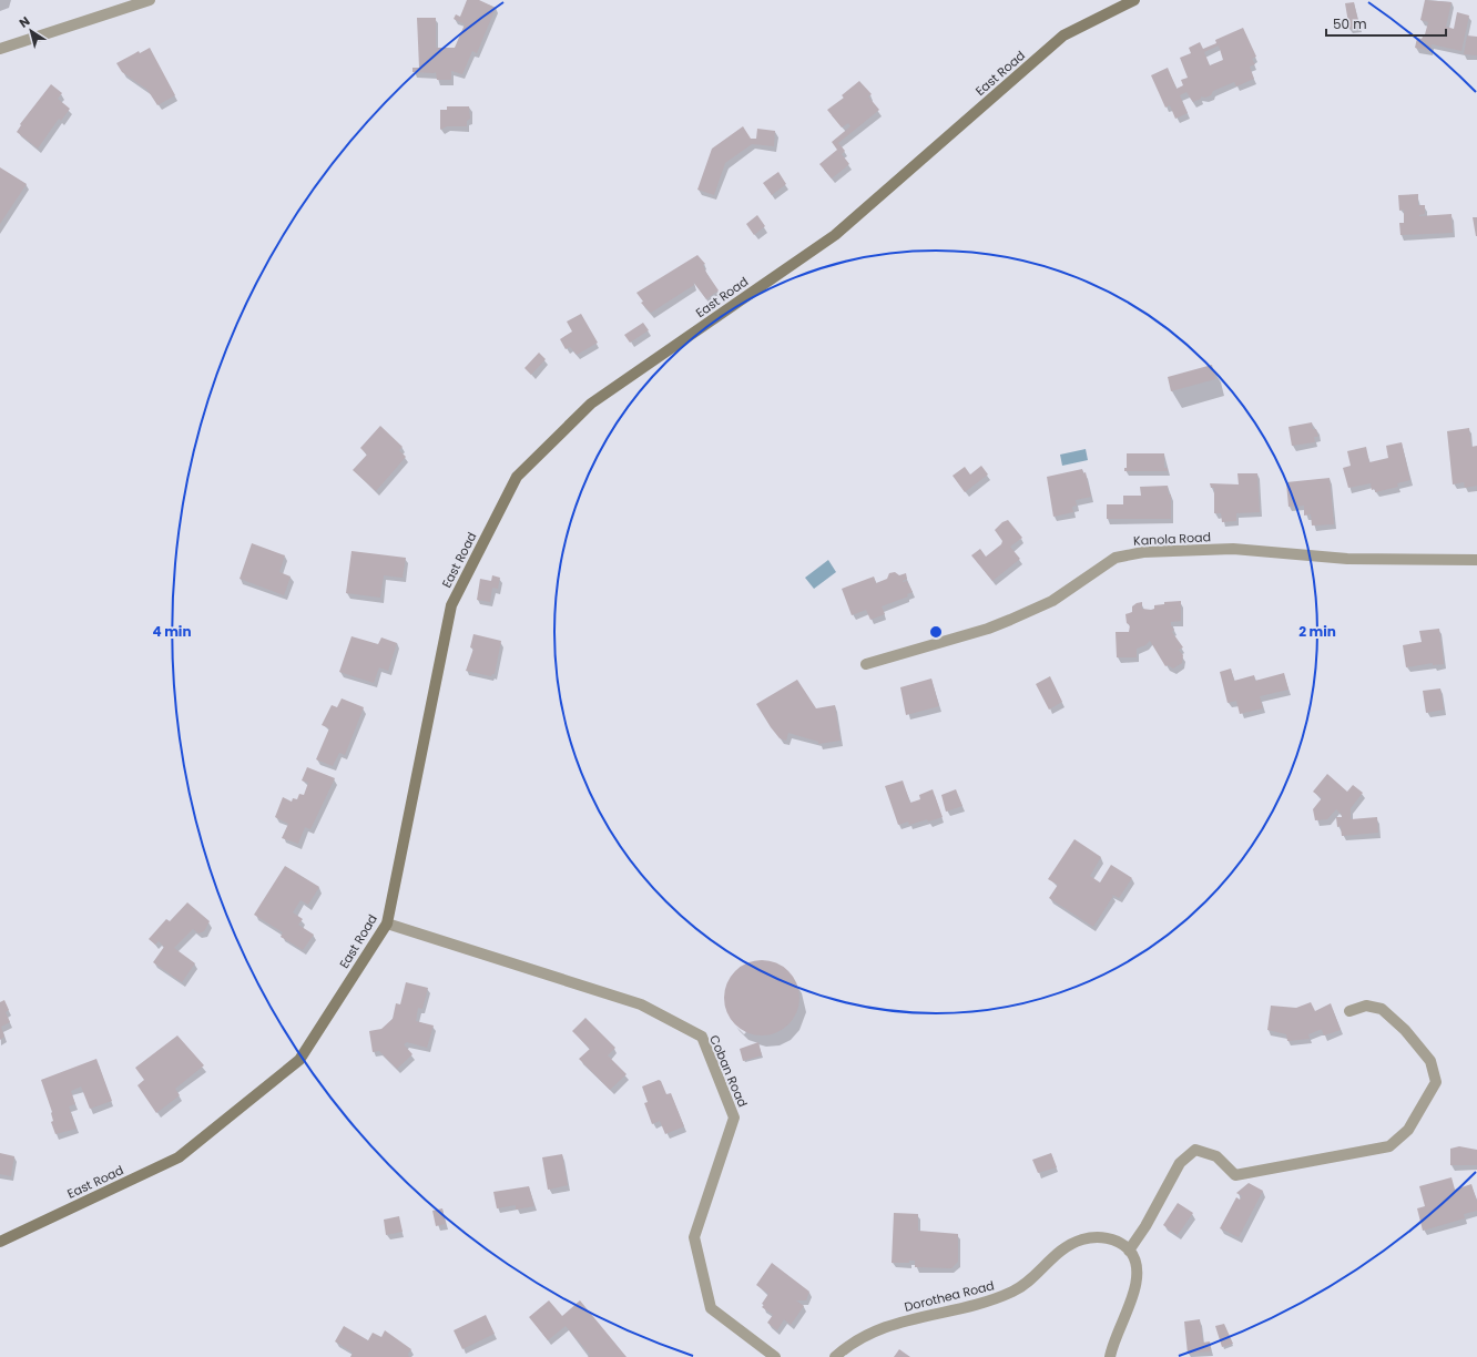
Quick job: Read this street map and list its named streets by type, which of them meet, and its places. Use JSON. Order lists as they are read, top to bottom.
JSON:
{
  "streets": {
    "street": [
      "East Road",
      "Kanola Road",
      "Coban Road",
      "Dorothea Road"
    ]
  },
  "crossings": [
    ["East Road", "Coban Road"]
  ],
  "scale_bar": "50 m",
  "north": "top left",
  "rings": ["2 min", "4 min"]
}
